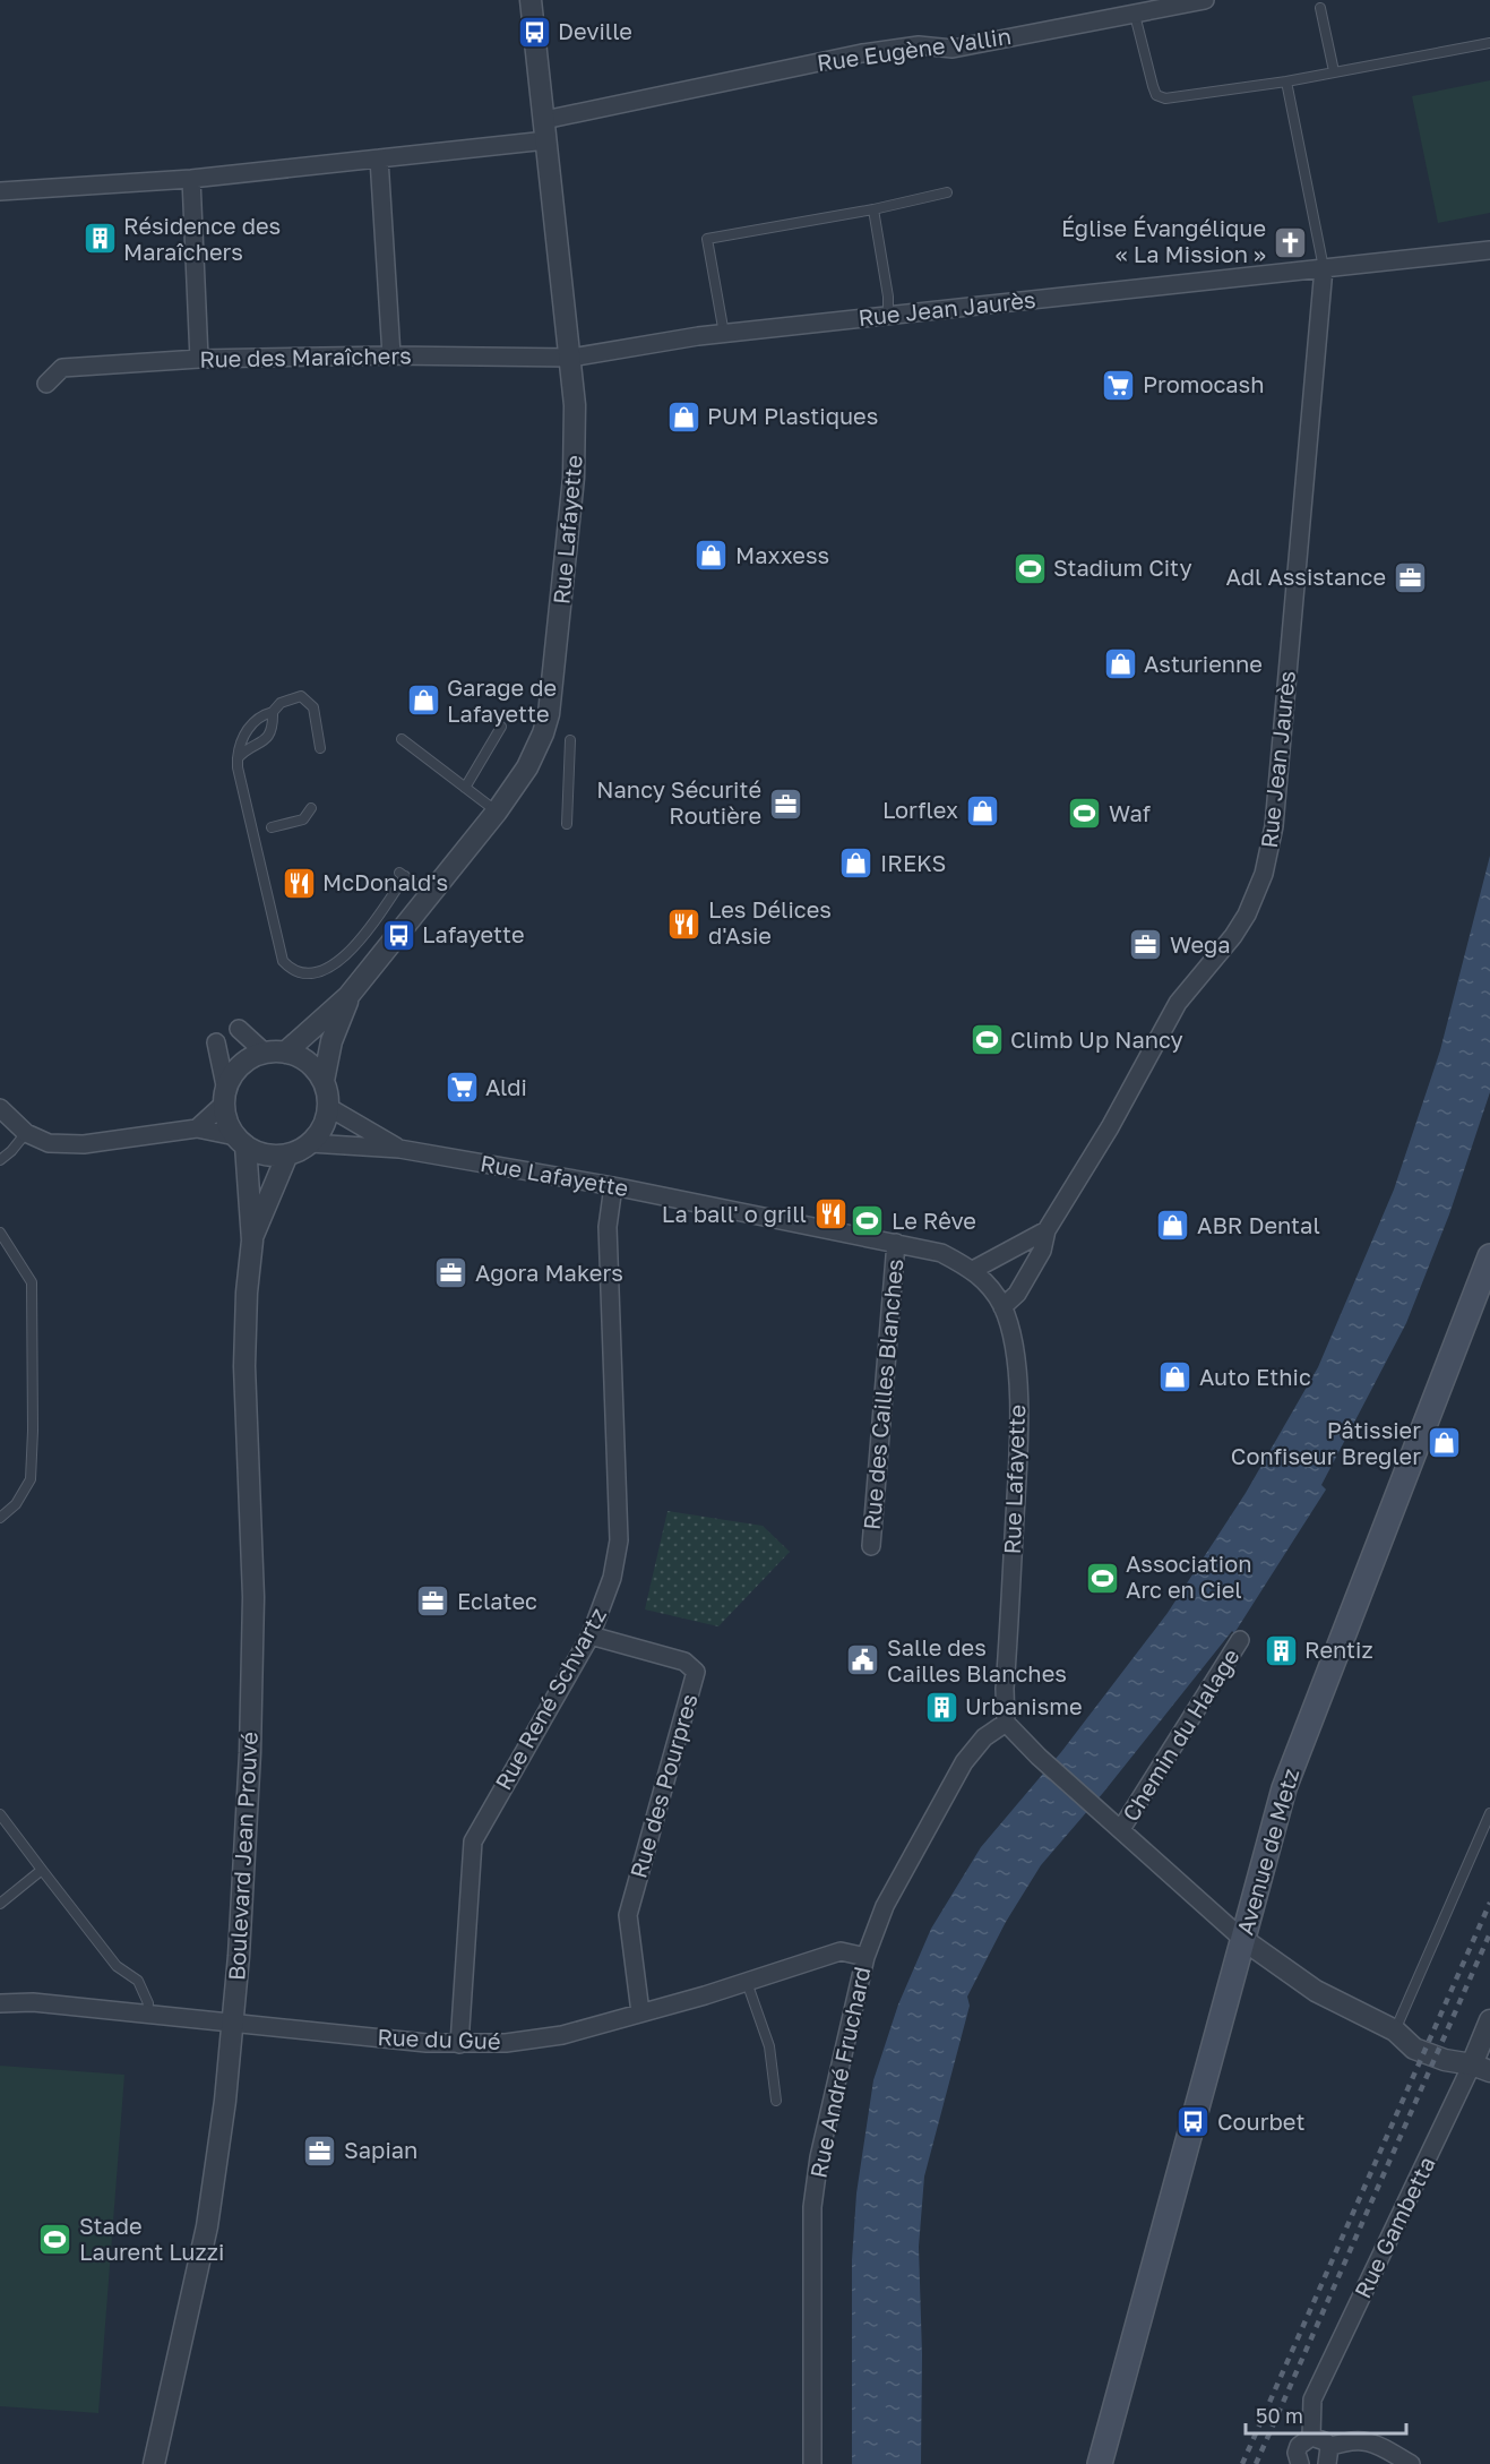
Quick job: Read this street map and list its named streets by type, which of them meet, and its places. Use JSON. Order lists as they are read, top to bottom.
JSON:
{
  "streets": {
    "main road": ["Avenue de Metz"],
    "street": [
      "Rue Eugène Vallin",
      "Rue Jean Jaurès",
      "Rue des Maraîchers",
      "Rue Lafayette",
      "Rue des Cailles Blanches",
      "Rue René Schvartz",
      "Chemin du Halage",
      "Rue des Pourpres",
      "Boulevard Jean Prouvé",
      "Rue du Gué",
      "Rue André Fruchard",
      "Rue Gambetta"
    ]
  },
  "crossings": [
    ["Rue Eugène Vallin", "Rue Lafayette"],
    ["Rue Jean Jaurès", "Rue des Maraîchers"],
    ["Rue Jean Jaurès", "Rue Lafayette"],
    ["Rue des Maraîchers", "Rue Lafayette"],
    ["Rue Lafayette", "Rue des Cailles Blanches"],
    ["Rue Lafayette", "Rue René Schvartz"],
    ["Rue Lafayette", "Boulevard Jean Prouvé"],
    ["Rue Lafayette", "Rue André Fruchard"],
    ["Rue René Schvartz", "Rue des Pourpres"],
    ["Rue René Schvartz", "Rue du Gué"],
    ["Rue des Pourpres", "Rue du Gué"],
    ["Boulevard Jean Prouvé", "Rue du Gué"],
    ["Rue du Gué", "Rue André Fruchard"]
  ],
  "places": {
    "bus stop": ["Deville", "Lafayette", "Courbet"],
    "building": ["Résidence des Maraîchers", "Rentiz", "Urbanisme"],
    "church": ["Église Évangélique « La Mission »"],
    "supermarket": ["Promocash", "Aldi"],
    "shop": [
      "PUM Plastiques",
      "Maxxess",
      "Asturienne",
      "Garage de Lafayette",
      "Lorflex",
      "IREKS",
      "ABR Dental",
      "Auto Ethic",
      "Pâtissier Confiseur Bregler"
    ],
    "sports": [
      "Stadium City",
      "Waf",
      "Climb Up Nancy",
      "Le Rêve",
      "Association Arc en Ciel",
      "Stade Laurent Luzzi"
    ],
    "office": [
      "Adl Assistance",
      "Nancy Sécurité Routière",
      "Wega",
      "Agora Makers",
      "Eclatec",
      "Sapian"
    ],
    "restaurant": ["McDonald's", "Les Délices d'Asie", "La ball' o grill"],
    "public building": ["Salle des Cailles Blanches"]
  },
  "scale_bar": "50 m"
}
